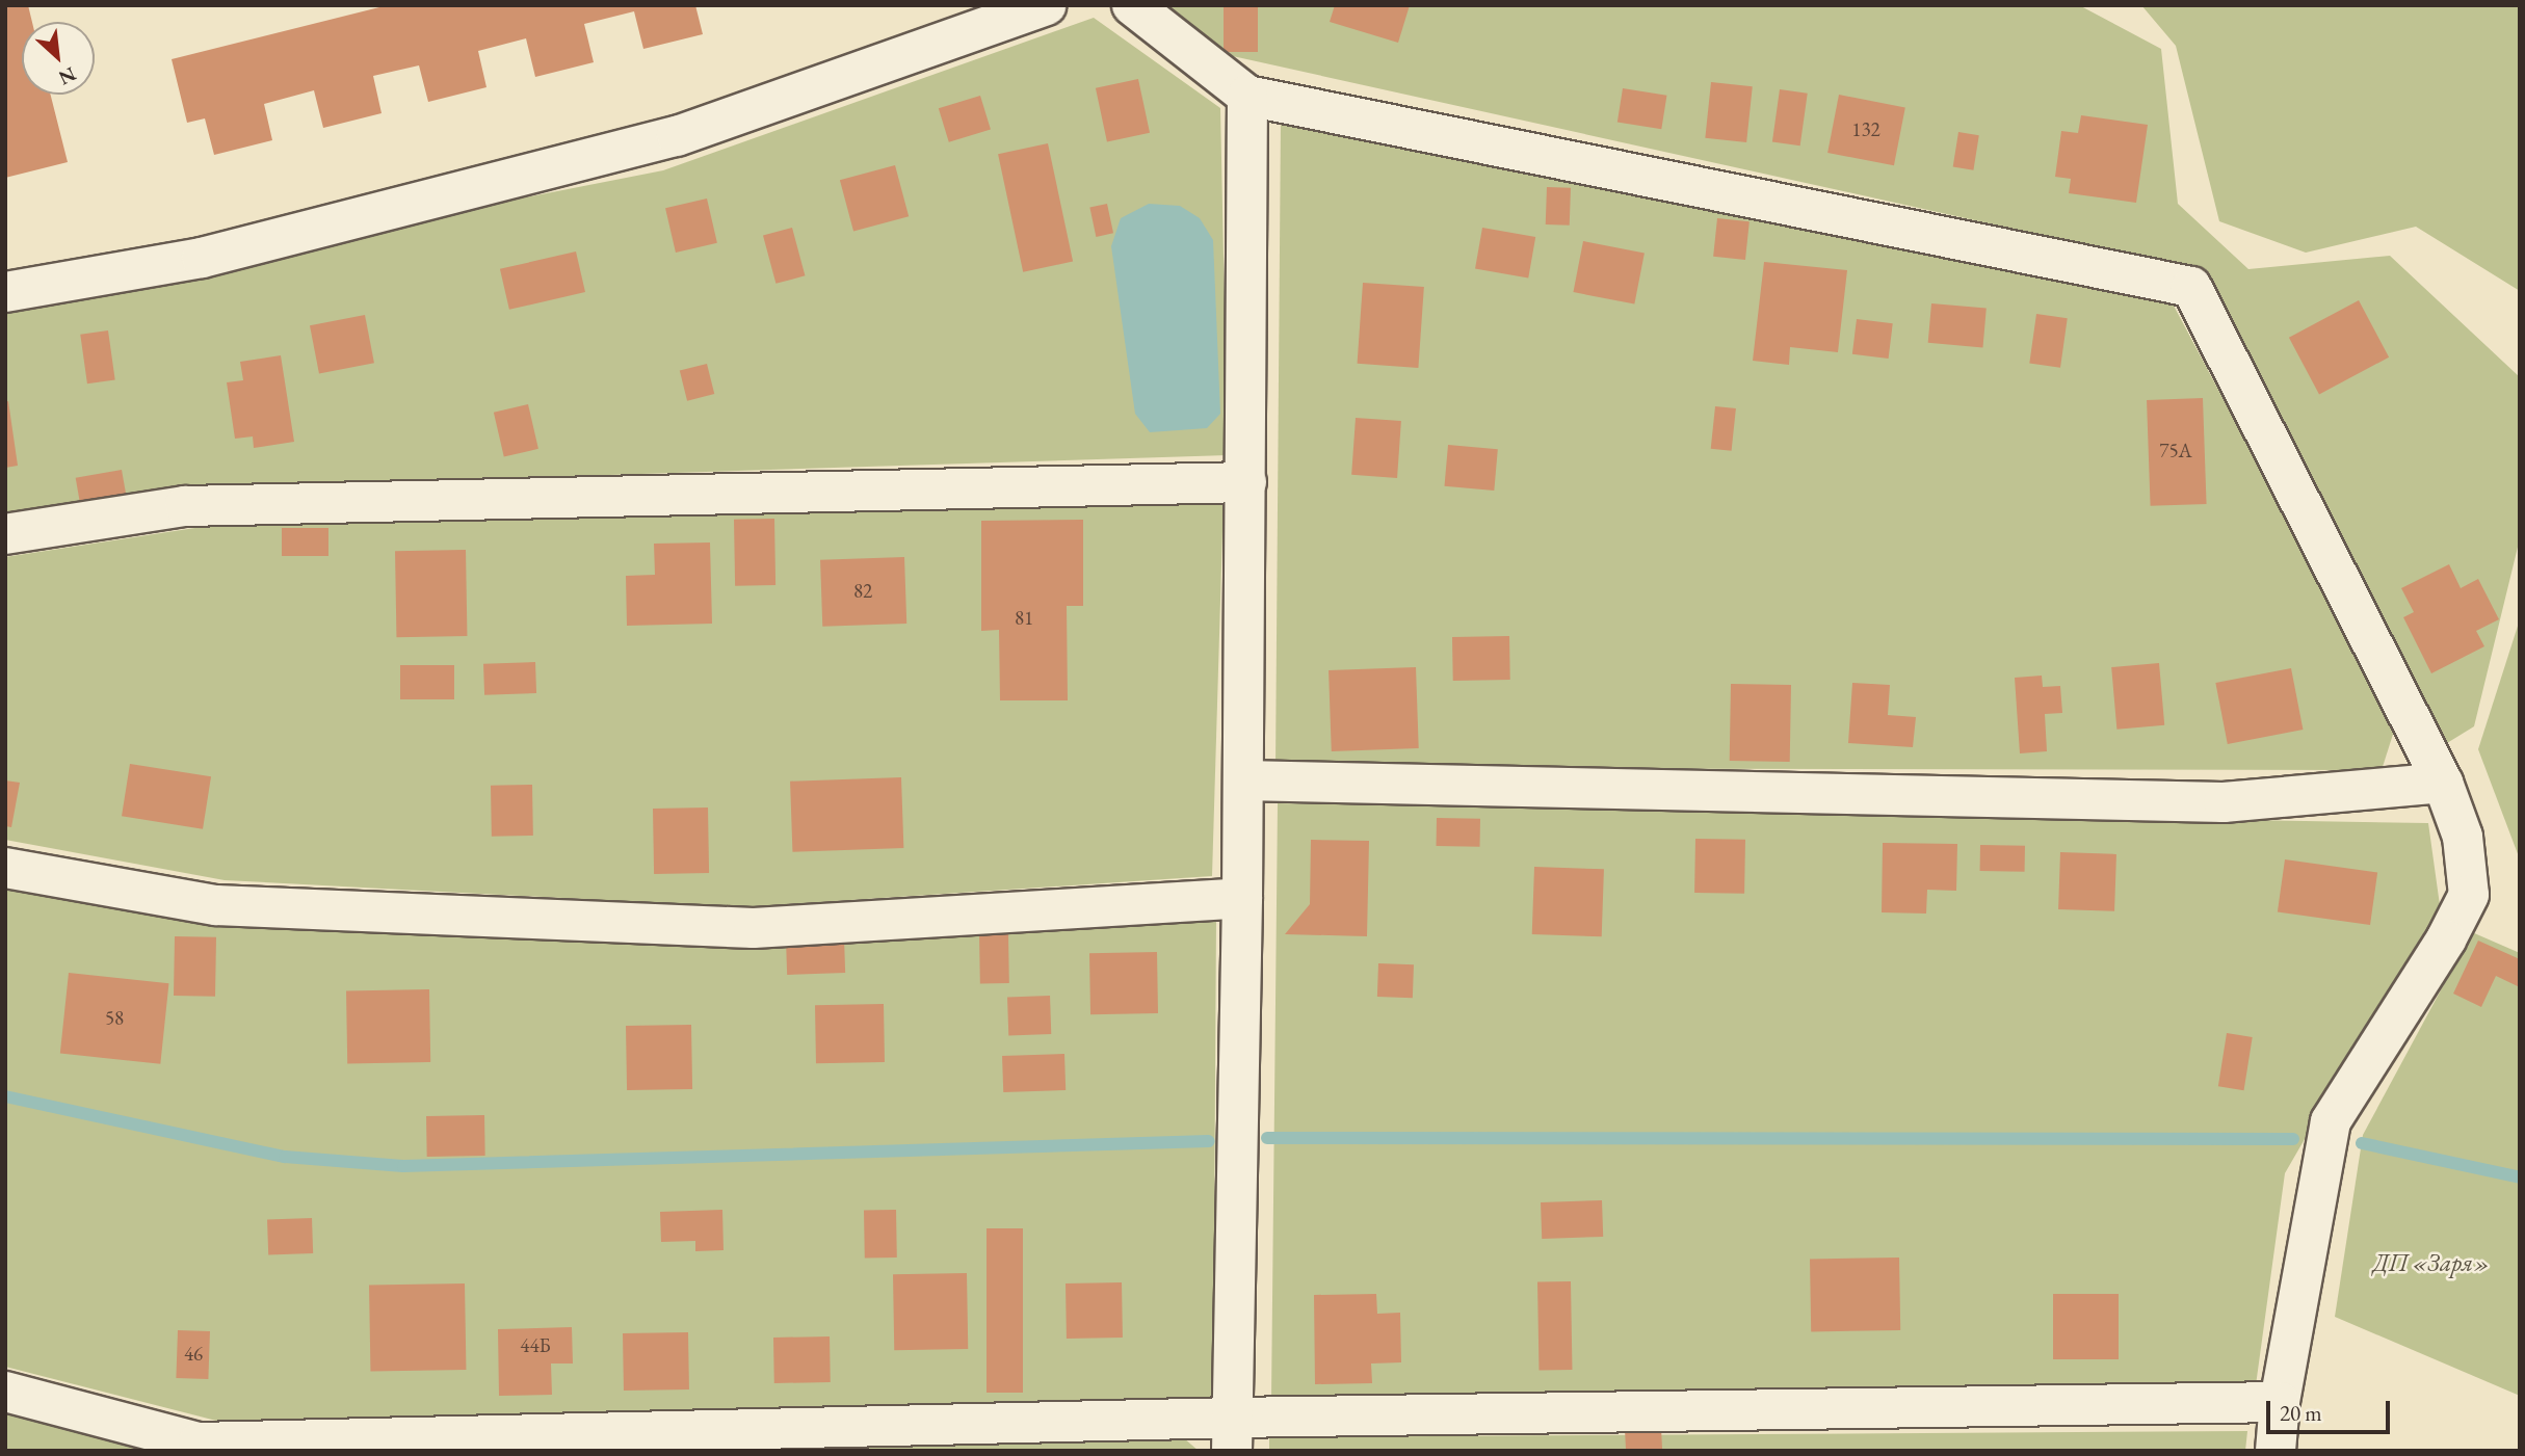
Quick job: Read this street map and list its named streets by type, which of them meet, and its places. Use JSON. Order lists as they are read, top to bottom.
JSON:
{
  "parks": ["ДП «Заря»"],
  "house_numbers": [
    "132",
    "75А",
    "82",
    "81",
    "58",
    "44Б",
    "46"
  ],
  "scale_bar": "20 m",
  "north": "bottom right"
}
